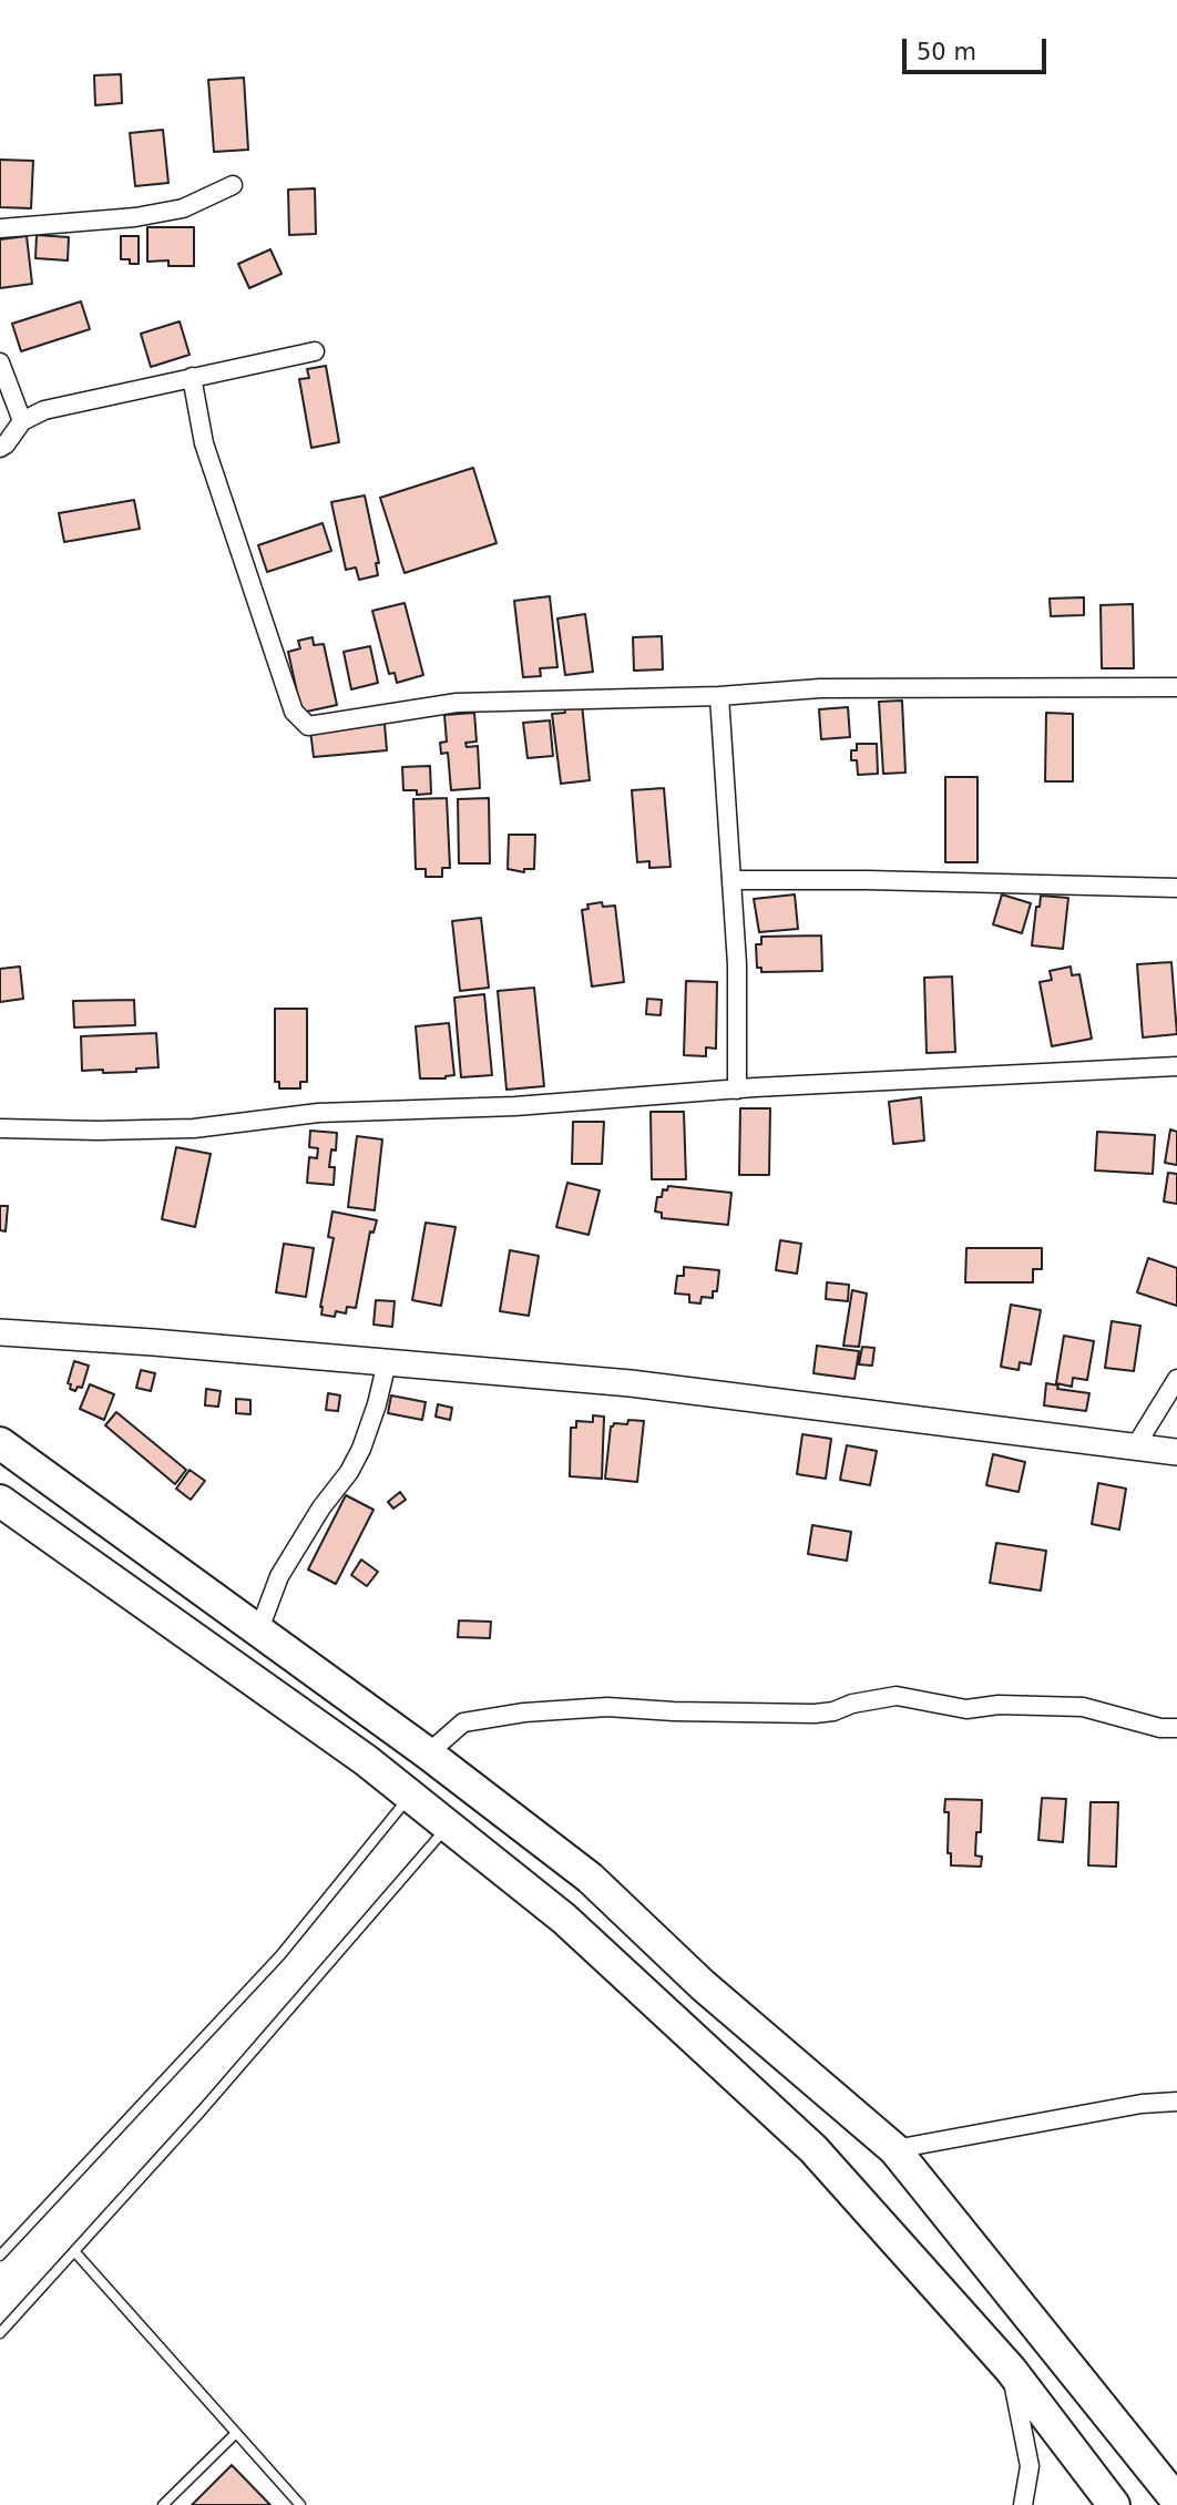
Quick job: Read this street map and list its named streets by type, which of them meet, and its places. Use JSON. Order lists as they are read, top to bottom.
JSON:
{
  "scale_bar": "50 m"
}
